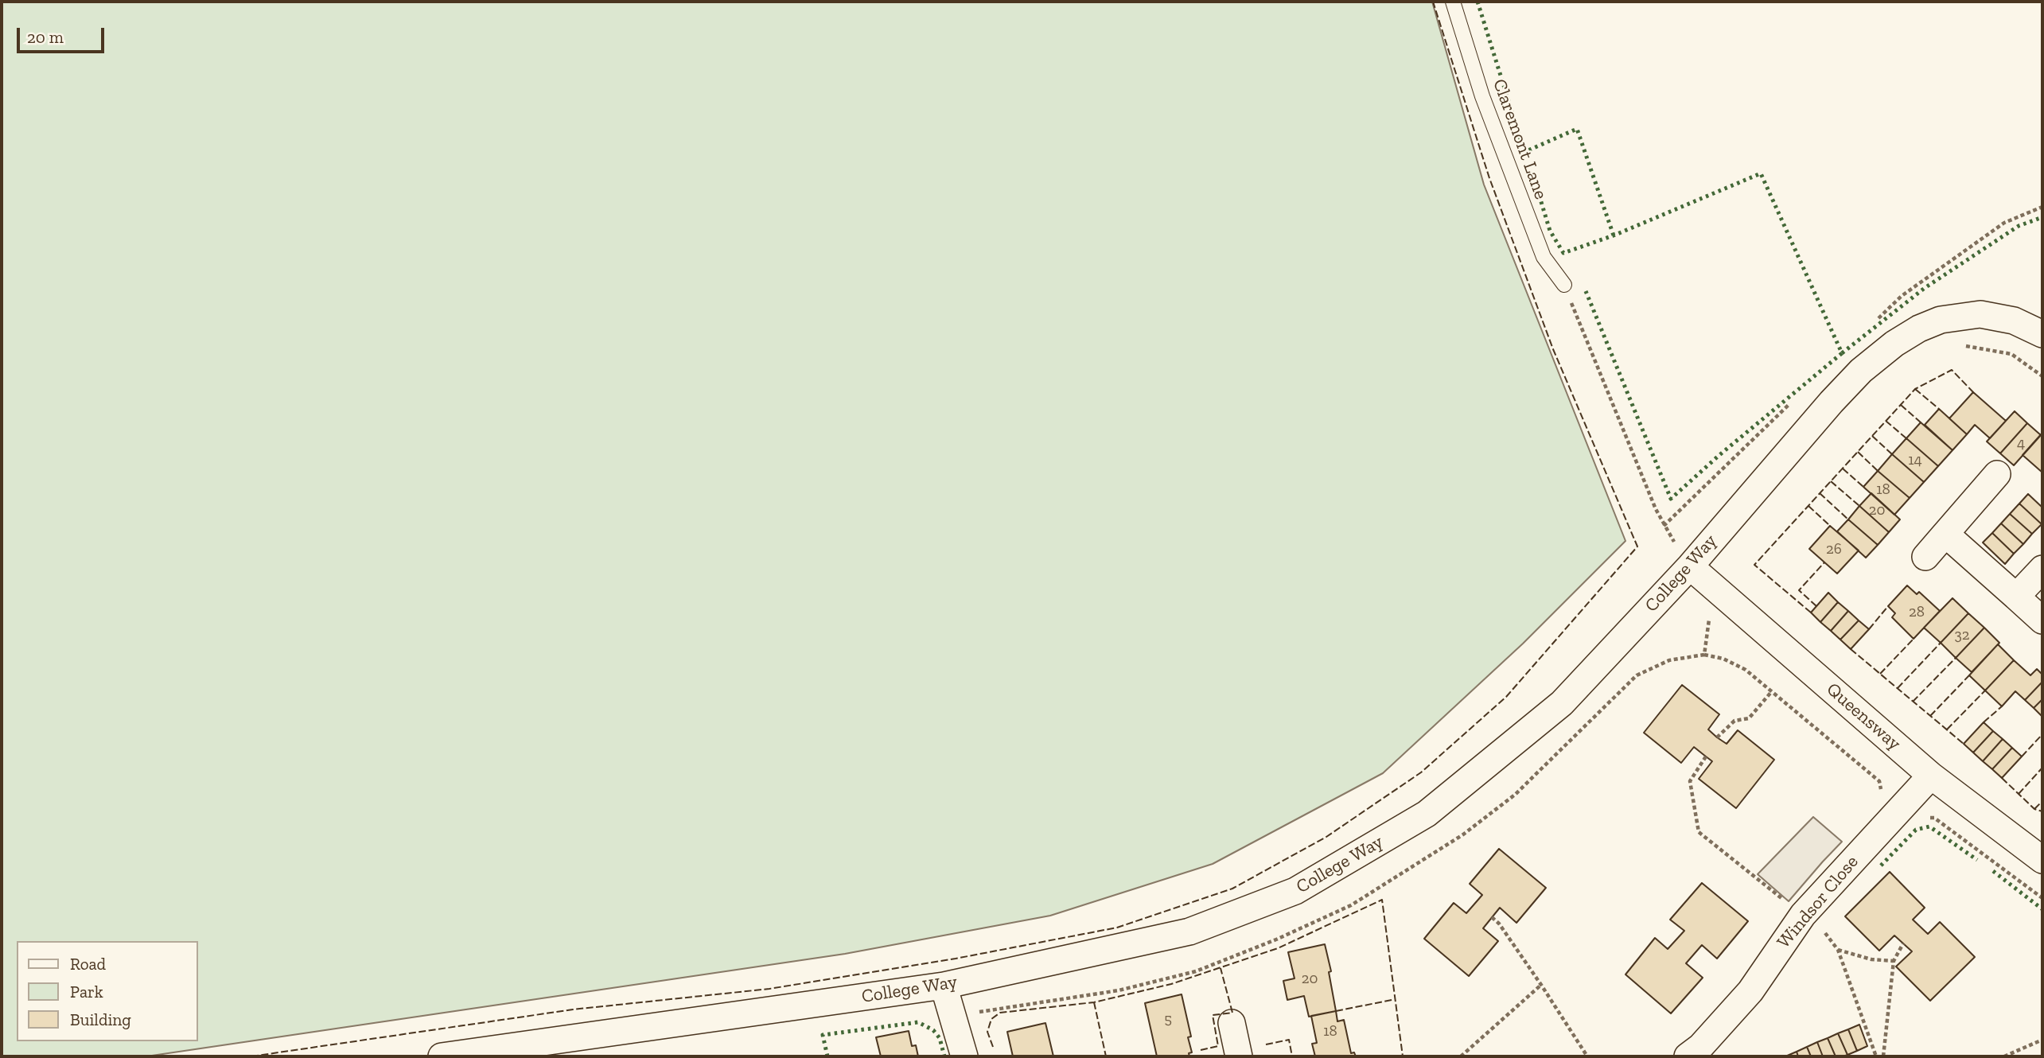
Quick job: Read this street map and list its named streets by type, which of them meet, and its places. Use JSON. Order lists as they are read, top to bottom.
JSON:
{
  "streets": {
    "street": ["College Way", "Queensway", "Windsor Close"],
    "lane": ["Claremont Lane"]
  },
  "crossings": [
    ["College Way", "Queensway"],
    ["Queensway", "Windsor Close"]
  ],
  "house_numbers": [
    "4",
    "14",
    "18",
    "20",
    "26",
    "28",
    "32",
    "20",
    "5",
    "18"
  ],
  "legend": ["Road", "Park", "Building"],
  "scale_bar": "20 m"
}
